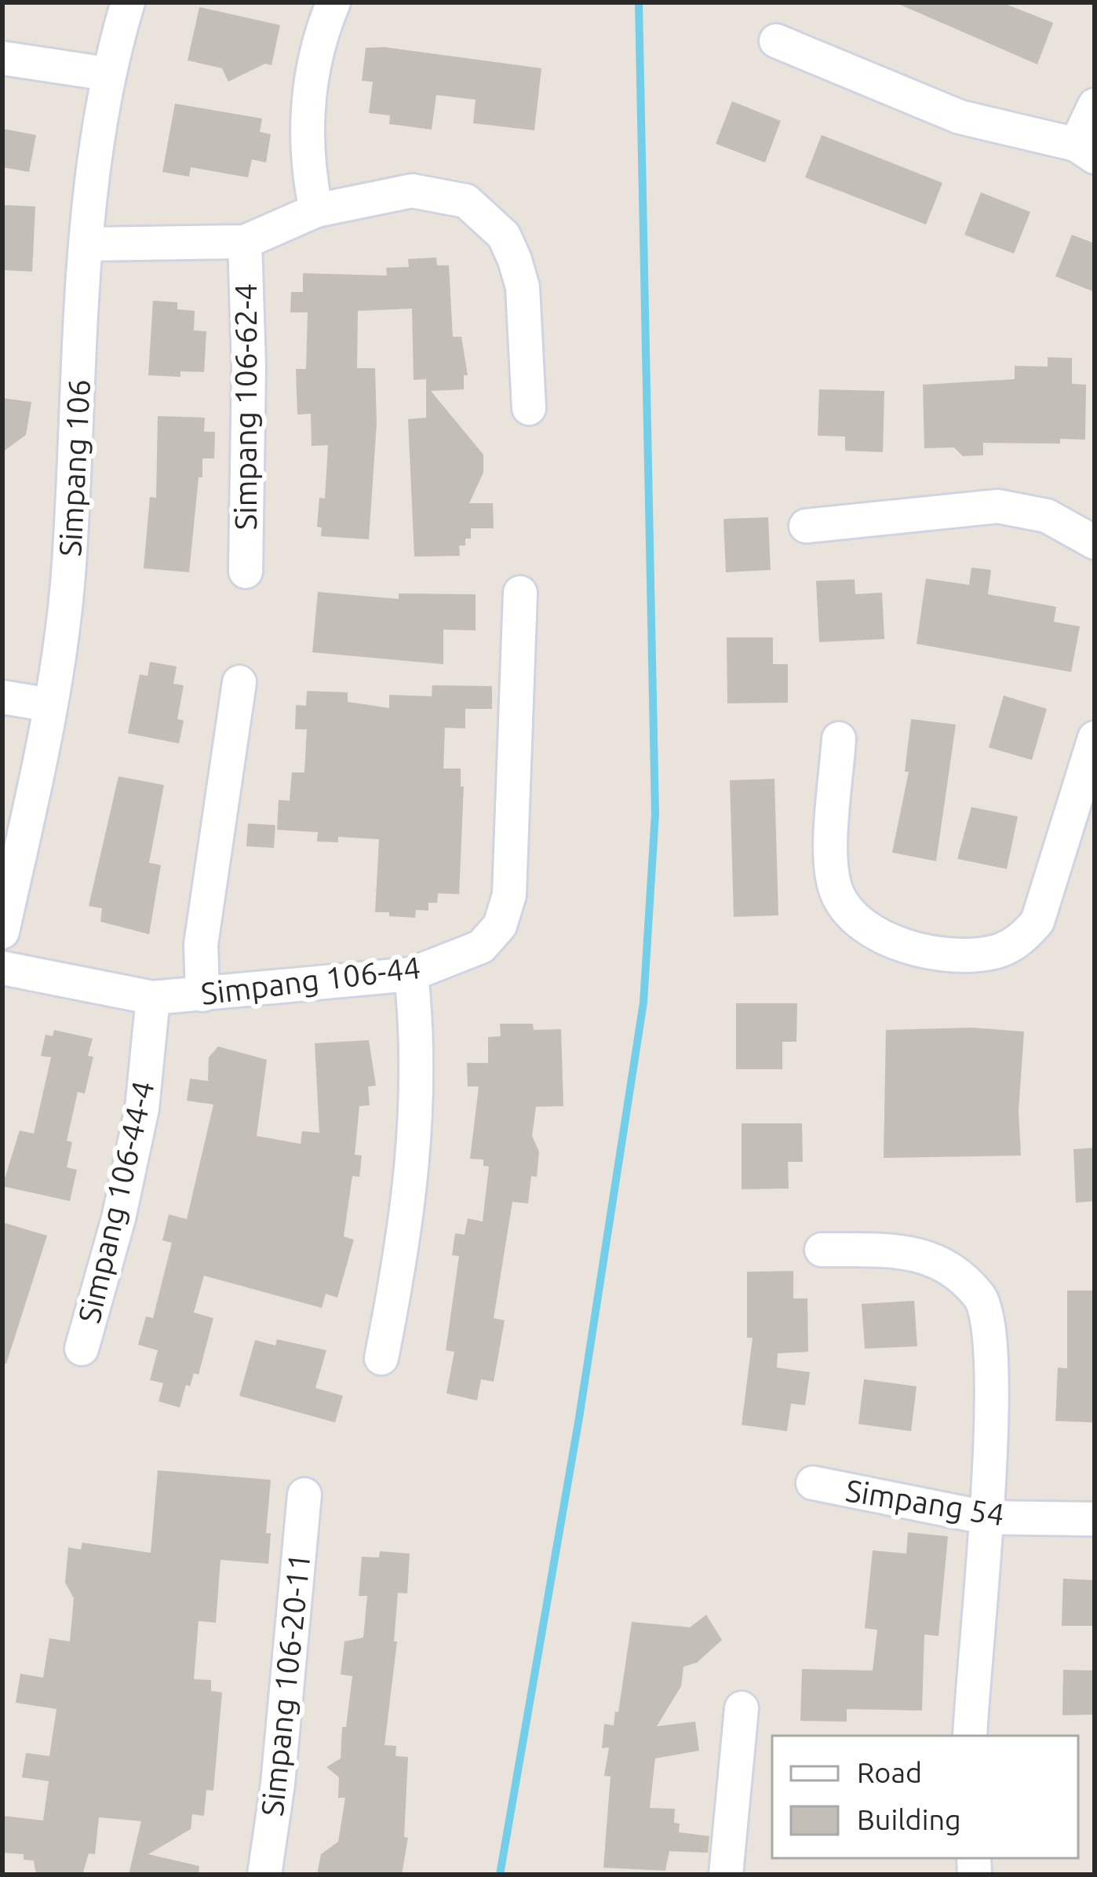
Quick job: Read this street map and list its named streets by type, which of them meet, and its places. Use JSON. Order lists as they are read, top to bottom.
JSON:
{
  "streets": {
    "street": [
      "Simpang 106-62-4",
      "Simpang 106",
      "Simpang 106-44",
      "Simpang 106-44-4",
      "Simpang 54",
      "Simpang 106-20-11"
    ]
  },
  "crossings": [
    ["Simpang 106-44", "Simpang 106-44-4"]
  ],
  "legend": ["Road", "Building"]
}
